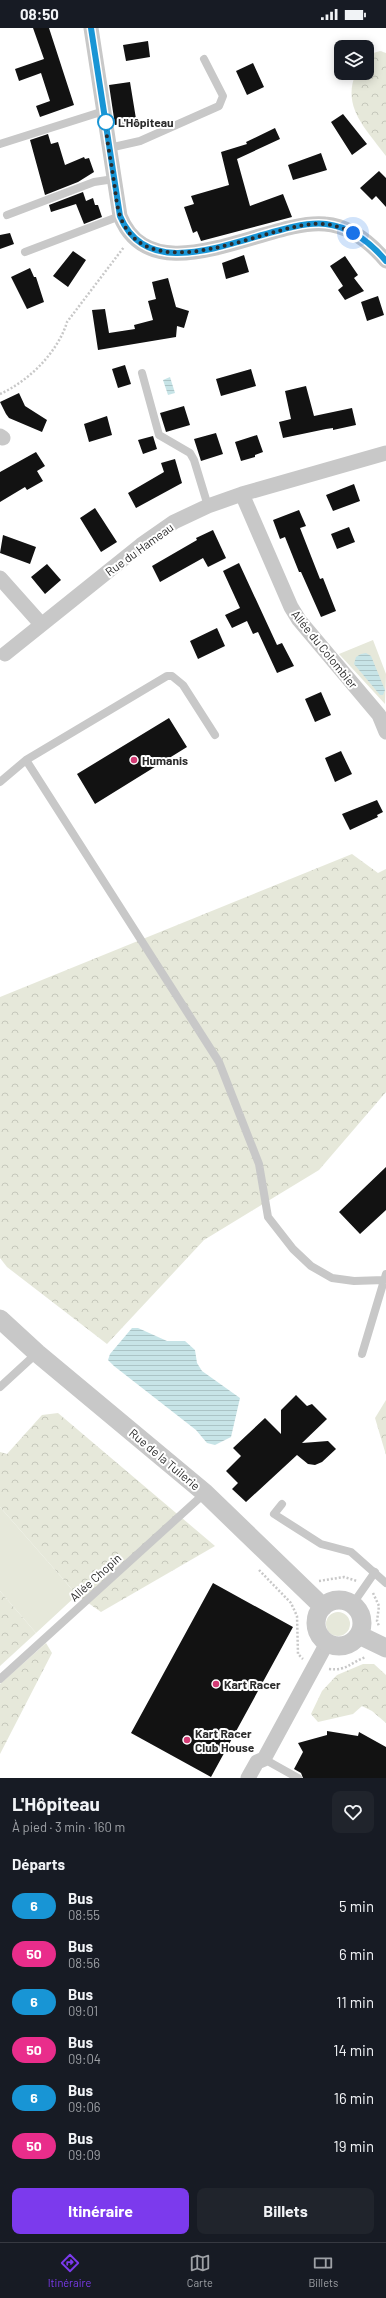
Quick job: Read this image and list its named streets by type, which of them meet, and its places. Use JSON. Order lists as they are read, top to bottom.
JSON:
{
  "streets": {
    "street": ["Rue du Hameau", "Allée du Colombier", "Rue de la Tuilerie"],
    "lane": ["Allée Chopin"]
  },
  "crossings": [
    ["Rue du Hameau", "Allée du Colombier"],
    ["Rue de la Tuilerie", "Allée Chopin"]
  ],
  "places": [
    "L'Hôpiteau",
    "Humanis",
    "Kart Racer",
    "Kart Racer Club House"
  ],
  "lines": ["bus line 6"],
  "page": {
    "status": "08:50",
    "heading": [
      ["L'Hôpiteau", "À pied · 3 min · 160 m"],
      "Départs"
    ],
    "list": [
      {
        "mark": "6",
        "name": "Bus",
        "note": "08:55",
        "value": "5 min"
      },
      {
        "mark": "50",
        "name": "Bus",
        "note": "08:56",
        "value": "6 min"
      },
      {
        "mark": "6",
        "name": "Bus",
        "note": "09:01",
        "value": "11 min"
      },
      {
        "mark": "50",
        "name": "Bus",
        "note": "09:04",
        "value": "14 min"
      },
      {
        "mark": "6",
        "name": "Bus",
        "note": "09:06",
        "value": "16 min"
      },
      {
        "mark": "50",
        "name": "Bus",
        "note": "09:09",
        "value": "19 min"
      }
    ],
    "buttons": ["Itinéraire", "Billets"],
    "tabs": ["Itinéraire", "Carte", "Billets"]
  }
}
